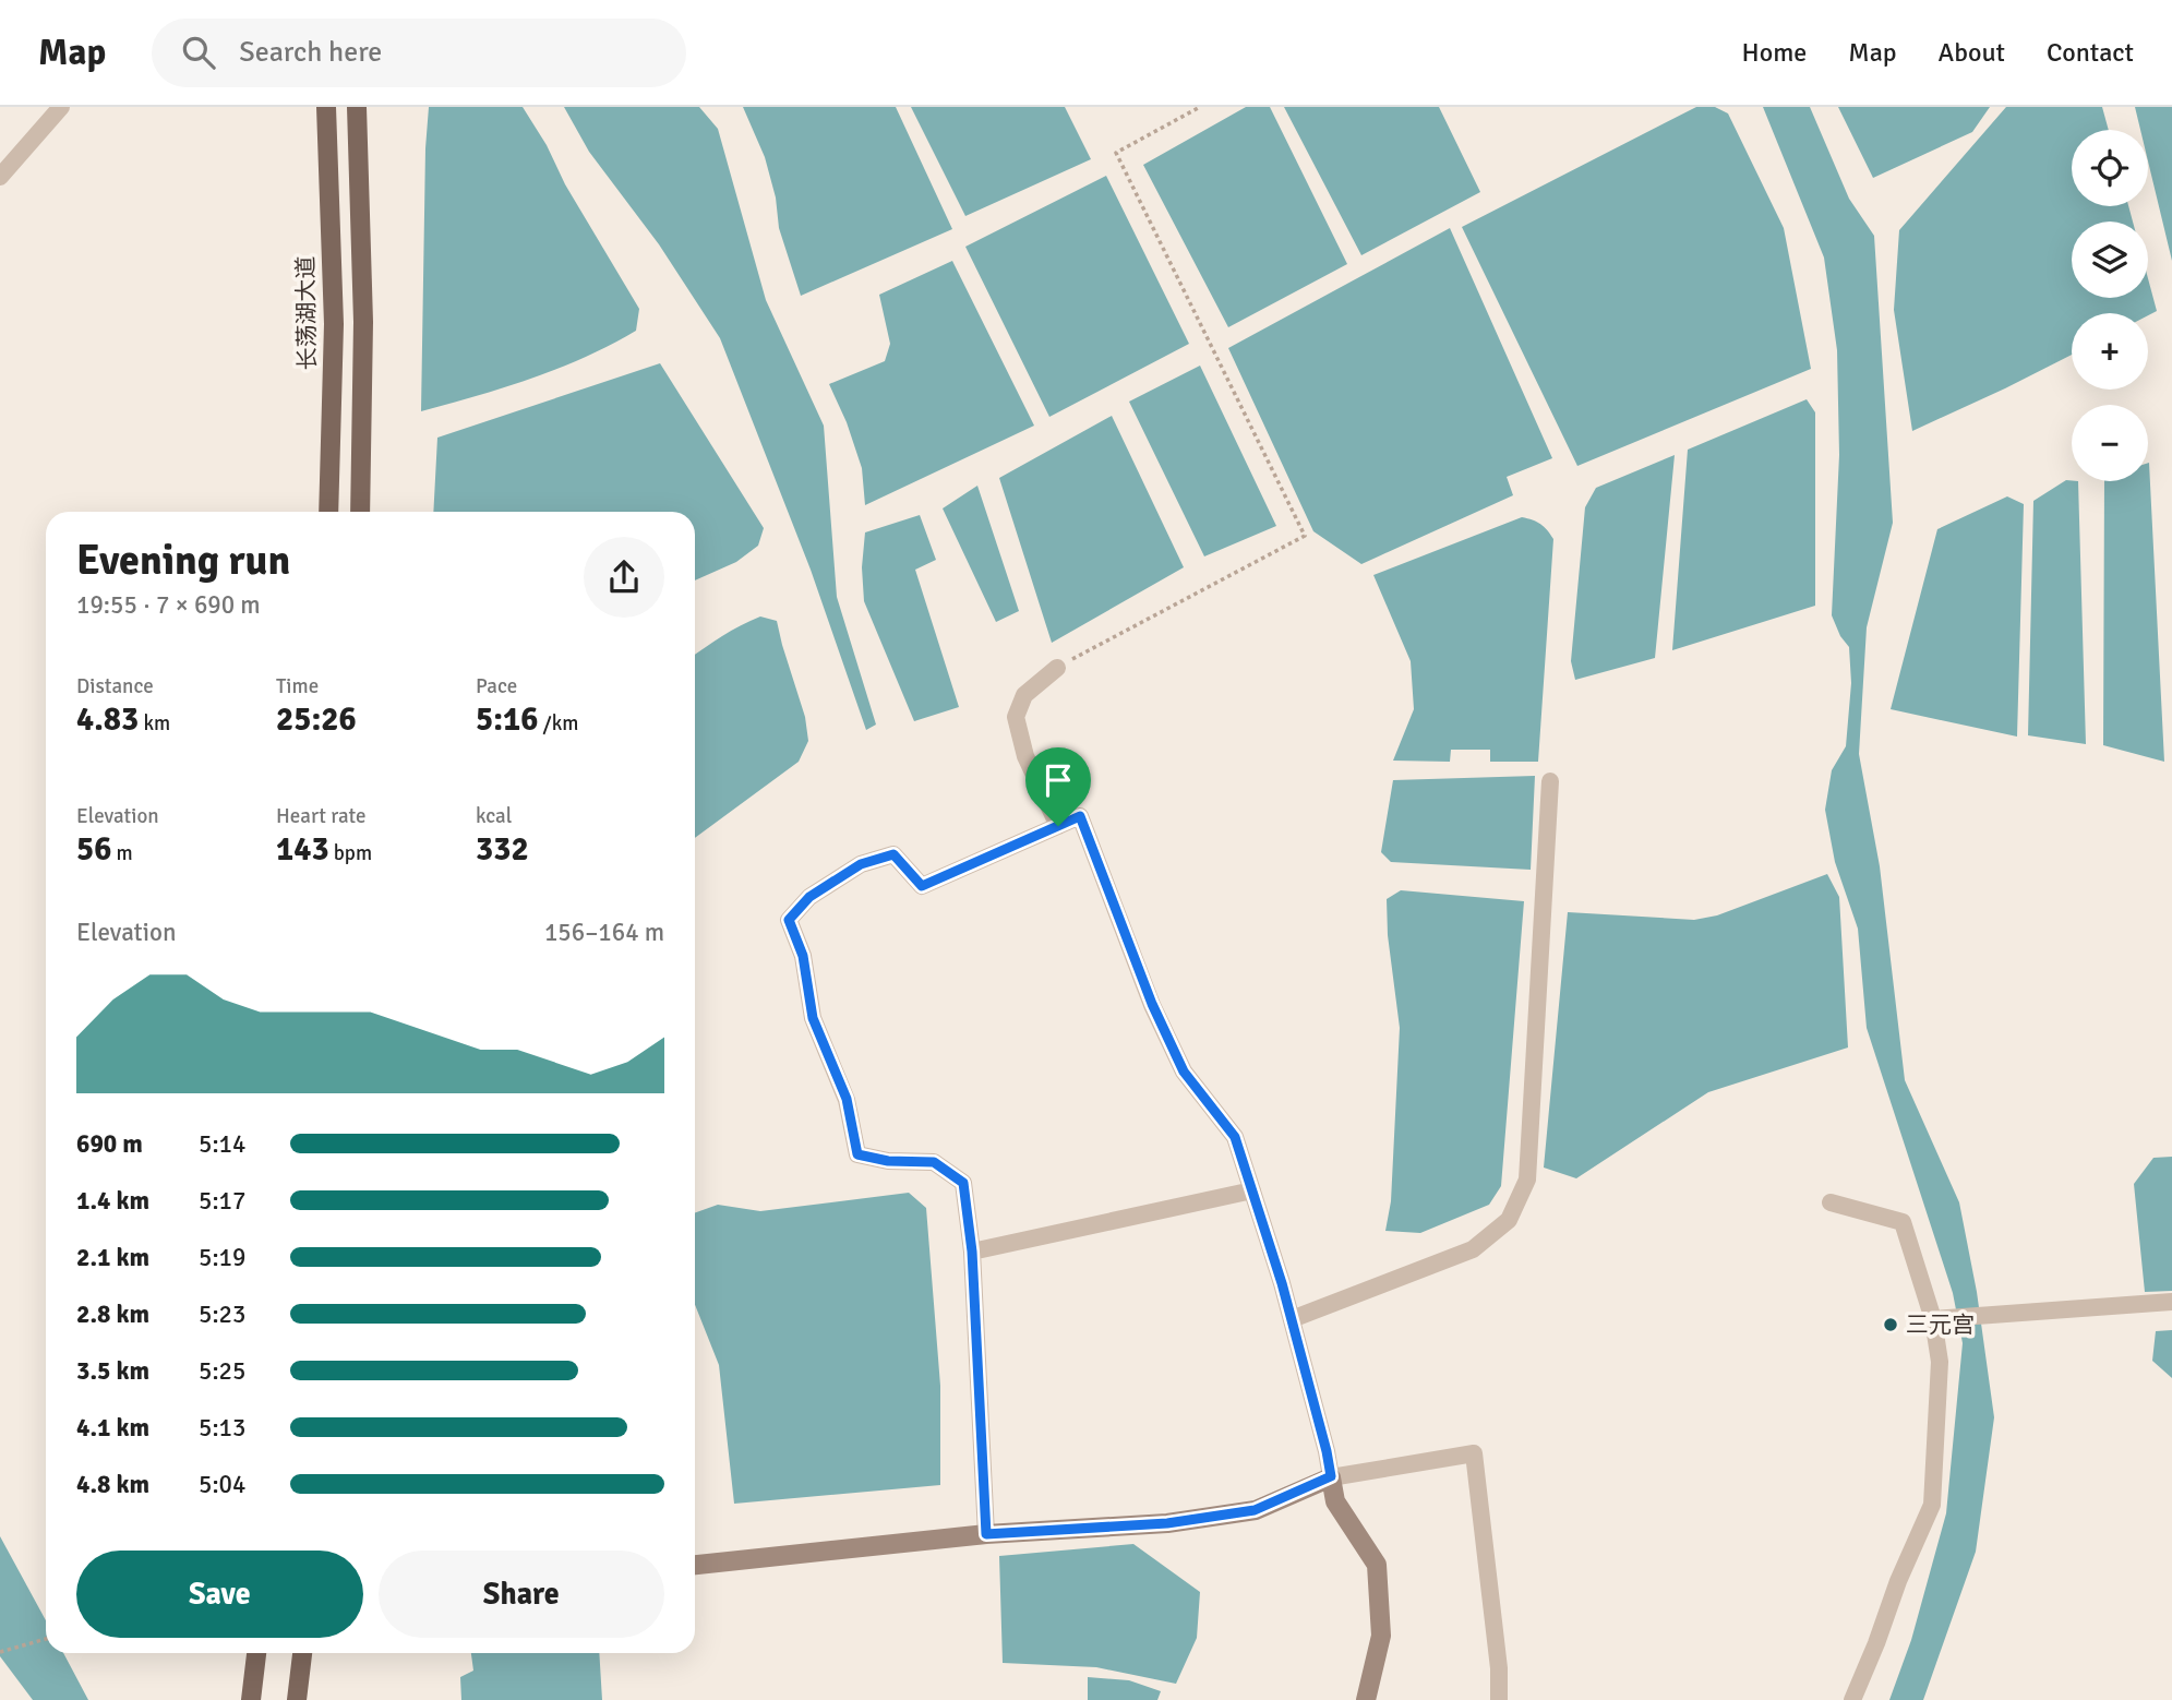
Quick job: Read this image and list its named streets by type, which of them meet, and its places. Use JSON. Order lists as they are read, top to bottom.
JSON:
{
  "streets": {
    "main road": ["长荡湖大道"]
  },
  "places": ["三元宫"],
  "page": {
    "header": "Map",
    "search": "Search here",
    "nav": [
      "Home",
      "Map",
      "About",
      "Contact"
    ],
    "map_buttons": ["+", "−"],
    "heading": ["Evening run", "19:55 · 7 × 690 m"],
    "stats": [
      ["Distance", "4.83 km"],
      ["Time", "25:26"],
      ["Pace", "5:16 /km"],
      ["Elevation", "56 m"],
      ["Heart rate", "143 bpm"],
      ["kcal", "332"]
    ],
    "chart": ["Elevation", "156–164 m"],
    "list": [
      {
        "name": "690 m",
        "note": "5:14"
      },
      {
        "name": "1.4 km",
        "note": "5:17"
      },
      {
        "name": "2.1 km",
        "note": "5:19"
      },
      {
        "name": "2.8 km",
        "note": "5:23"
      },
      {
        "name": "3.5 km",
        "note": "5:25"
      },
      {
        "name": "4.1 km",
        "note": "5:13"
      },
      {
        "name": "4.8 km",
        "note": "5:04"
      }
    ],
    "buttons": ["Save", "Share"]
  }
}
